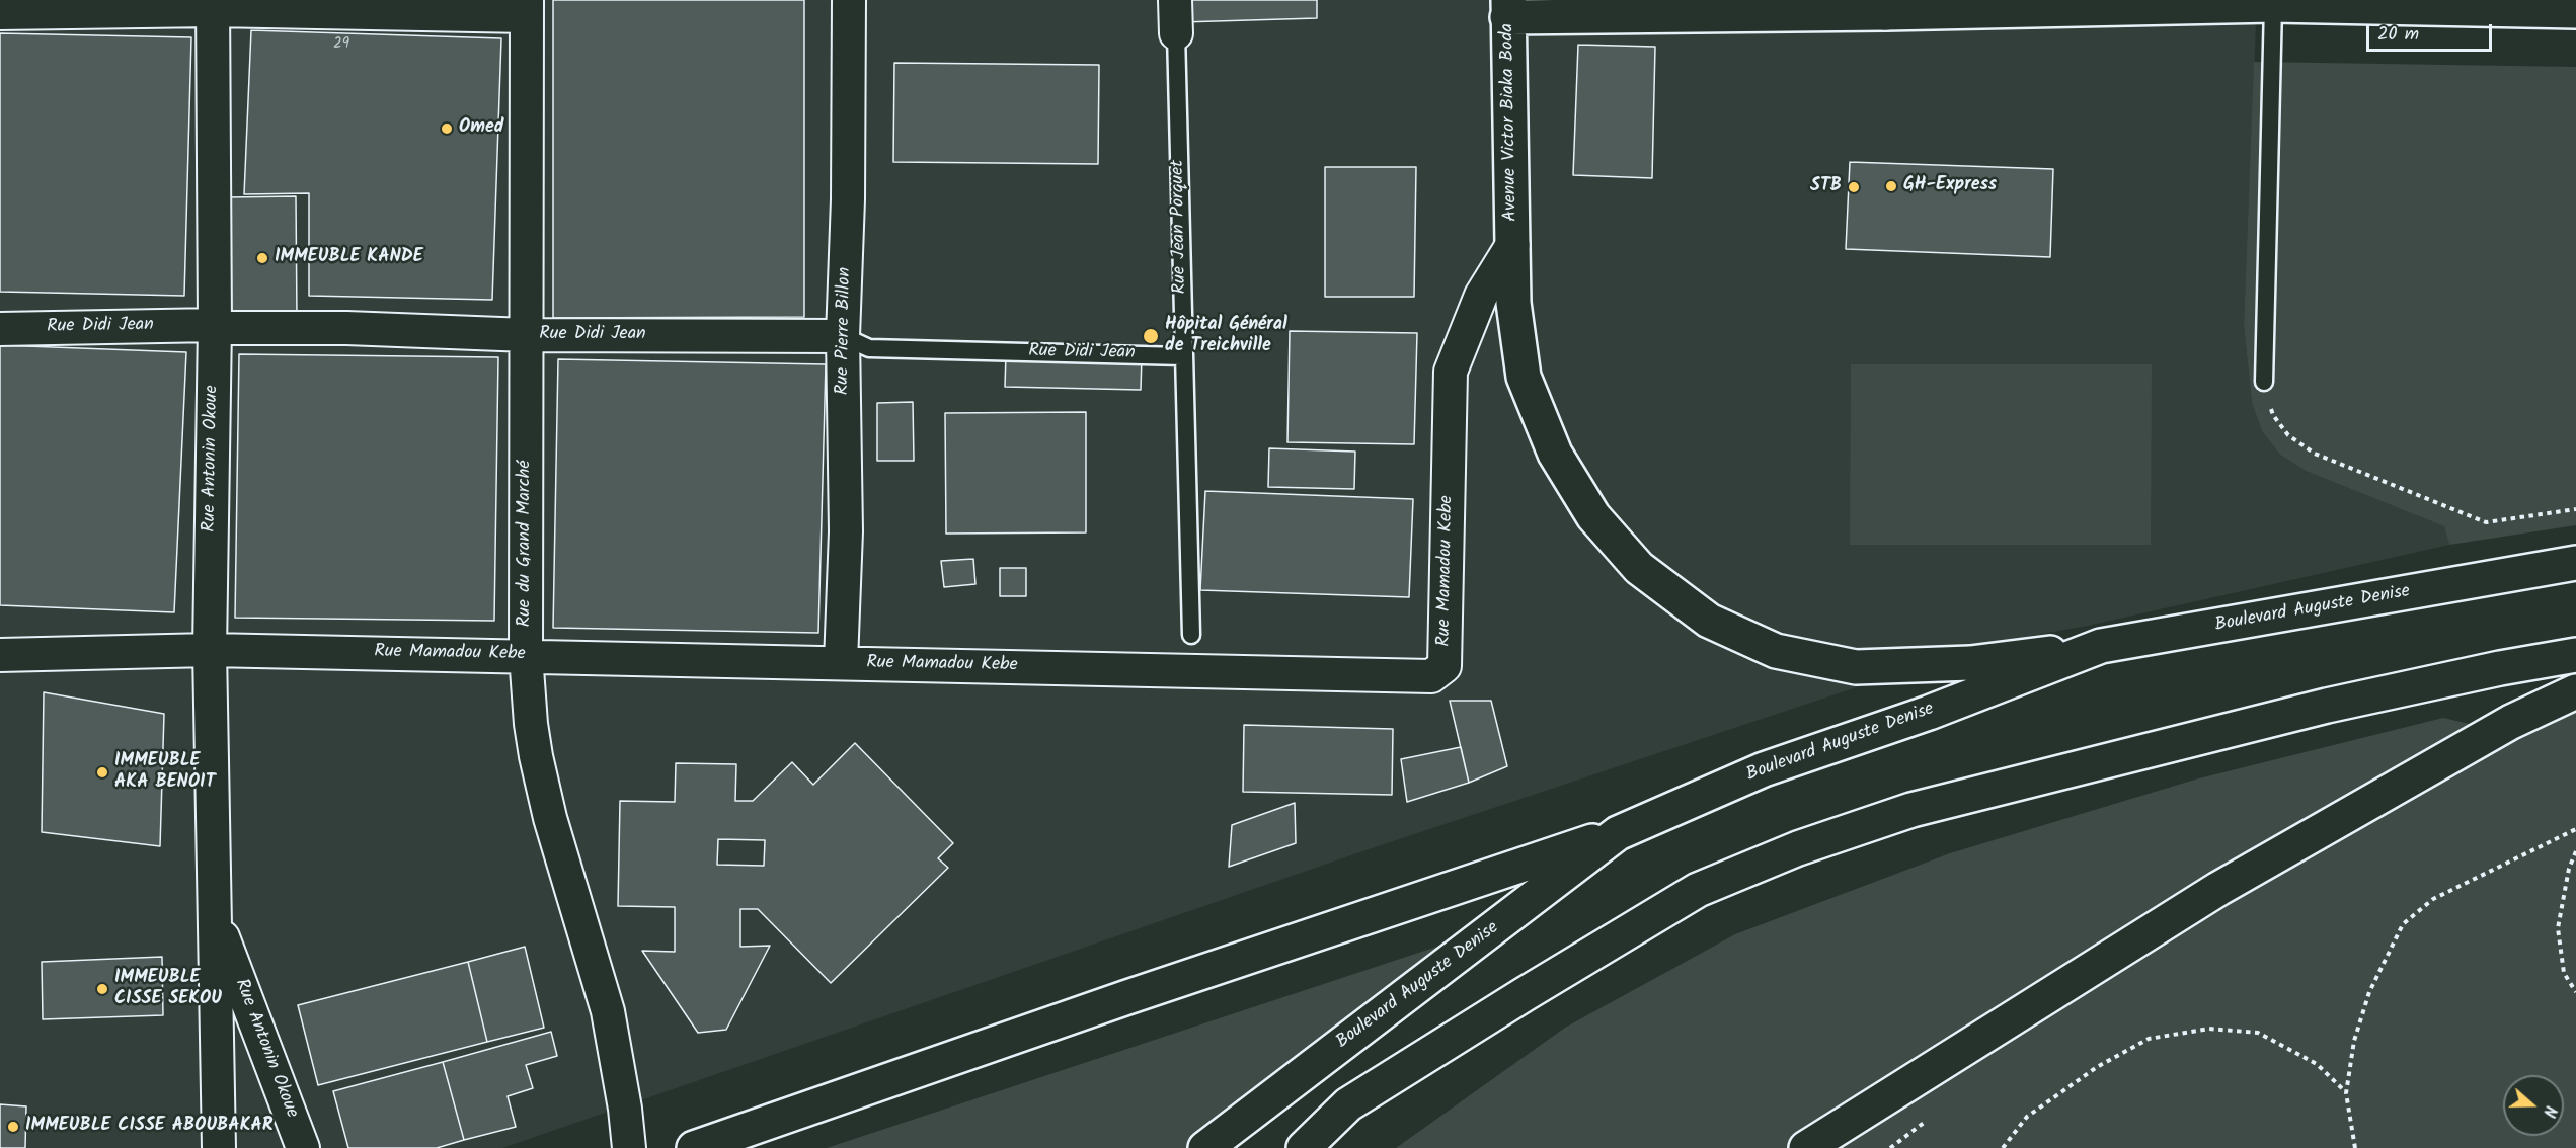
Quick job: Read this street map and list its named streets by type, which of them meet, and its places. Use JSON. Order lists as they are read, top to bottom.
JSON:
{
  "streets": {
    "main road": ["Avenue Victor Biaka Boda", "Boulevard Auguste Denise"],
    "street": [
      "Rue Jean Porquet",
      "Rue Didi Jean",
      "Rue Pierre Billon",
      "Rue Antonin Okoue",
      "Rue du Grand Marché",
      "Rue Mamadou Kebe"
    ]
  },
  "crossings": [
    ["Avenue Victor Biaka Boda", "Rue Mamadou Kebe"],
    ["Avenue Victor Biaka Boda", "Boulevard Auguste Denise"],
    ["Rue Jean Porquet", "Rue Didi Jean"],
    ["Rue Didi Jean", "Rue Pierre Billon"],
    ["Rue Didi Jean", "Rue Antonin Okoue"],
    ["Rue Didi Jean", "Rue du Grand Marché"],
    ["Rue Pierre Billon", "Rue Mamadou Kebe"],
    ["Rue Antonin Okoue", "Rue Mamadou Kebe"],
    ["Rue du Grand Marché", "Rue Mamadou Kebe"]
  ],
  "places": [
    "Omed",
    "GH-Express",
    "STB",
    "IMMEUBLE KANDE",
    "Hôpital Général de Treichville",
    "IMMEUBLE AKA BENOIT",
    "IMMEUBLE CISSE SEKOU",
    "IMMEUBLE CISSE ABOUBAKAR"
  ],
  "house_numbers": ["29"],
  "scale_bar": "20 m",
  "north": "right"
}
